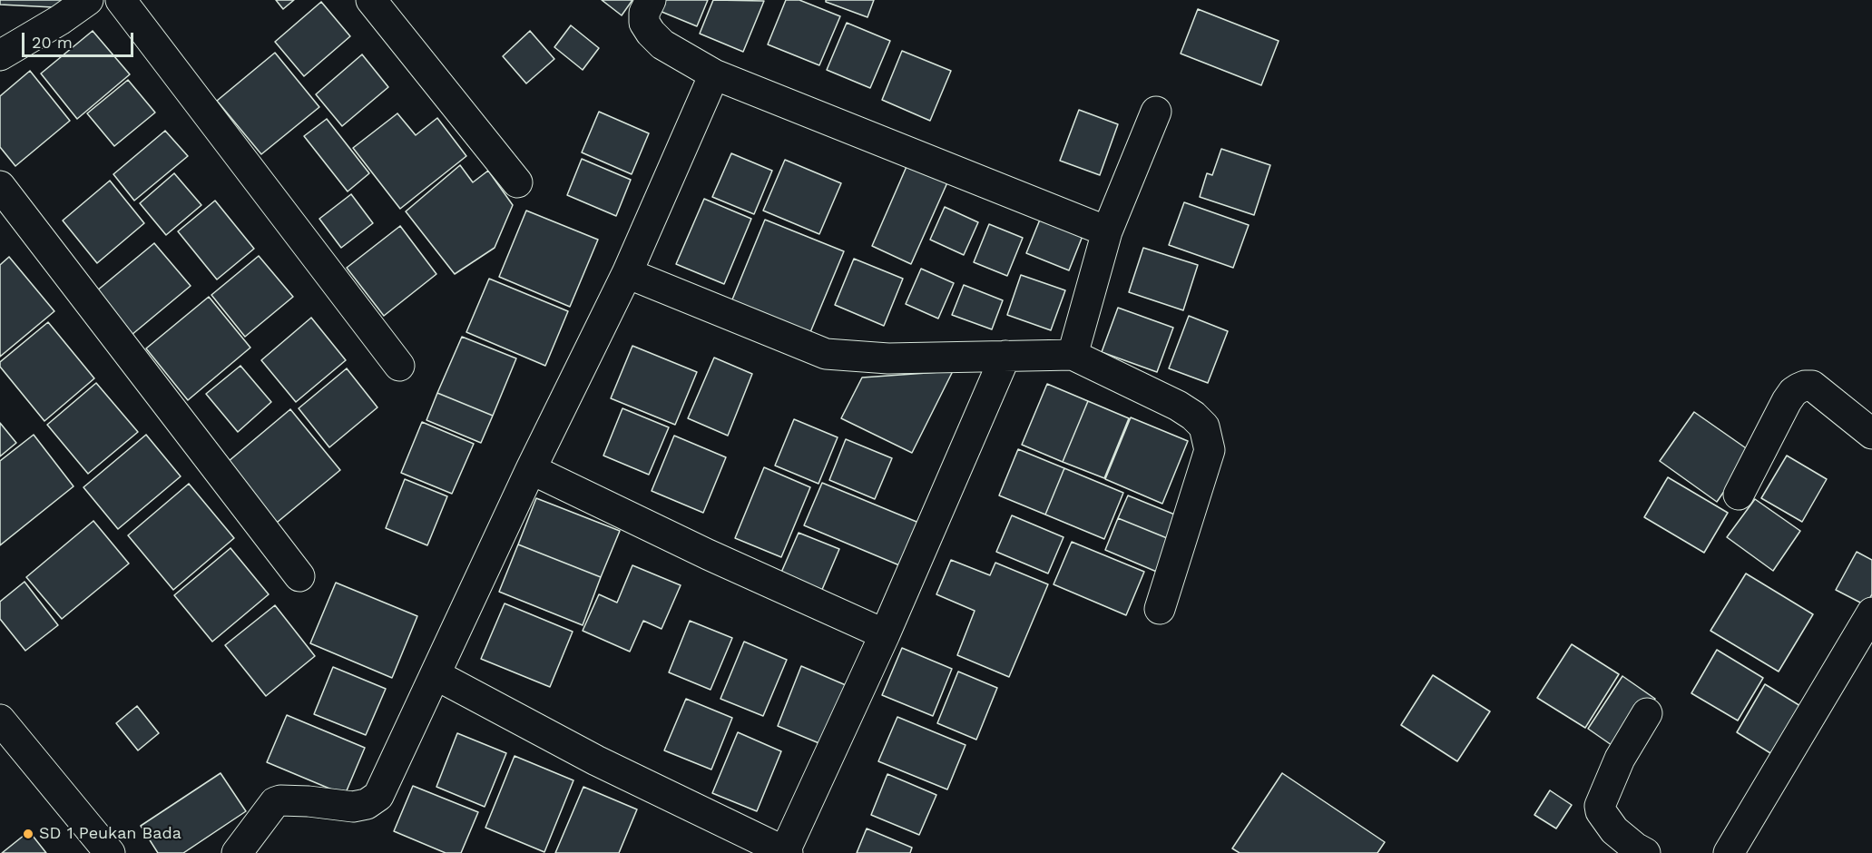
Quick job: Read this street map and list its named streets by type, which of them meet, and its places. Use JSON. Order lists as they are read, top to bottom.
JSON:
{
  "places": ["SD 1 Peukan Bada"],
  "scale_bar": "20 m"
}
